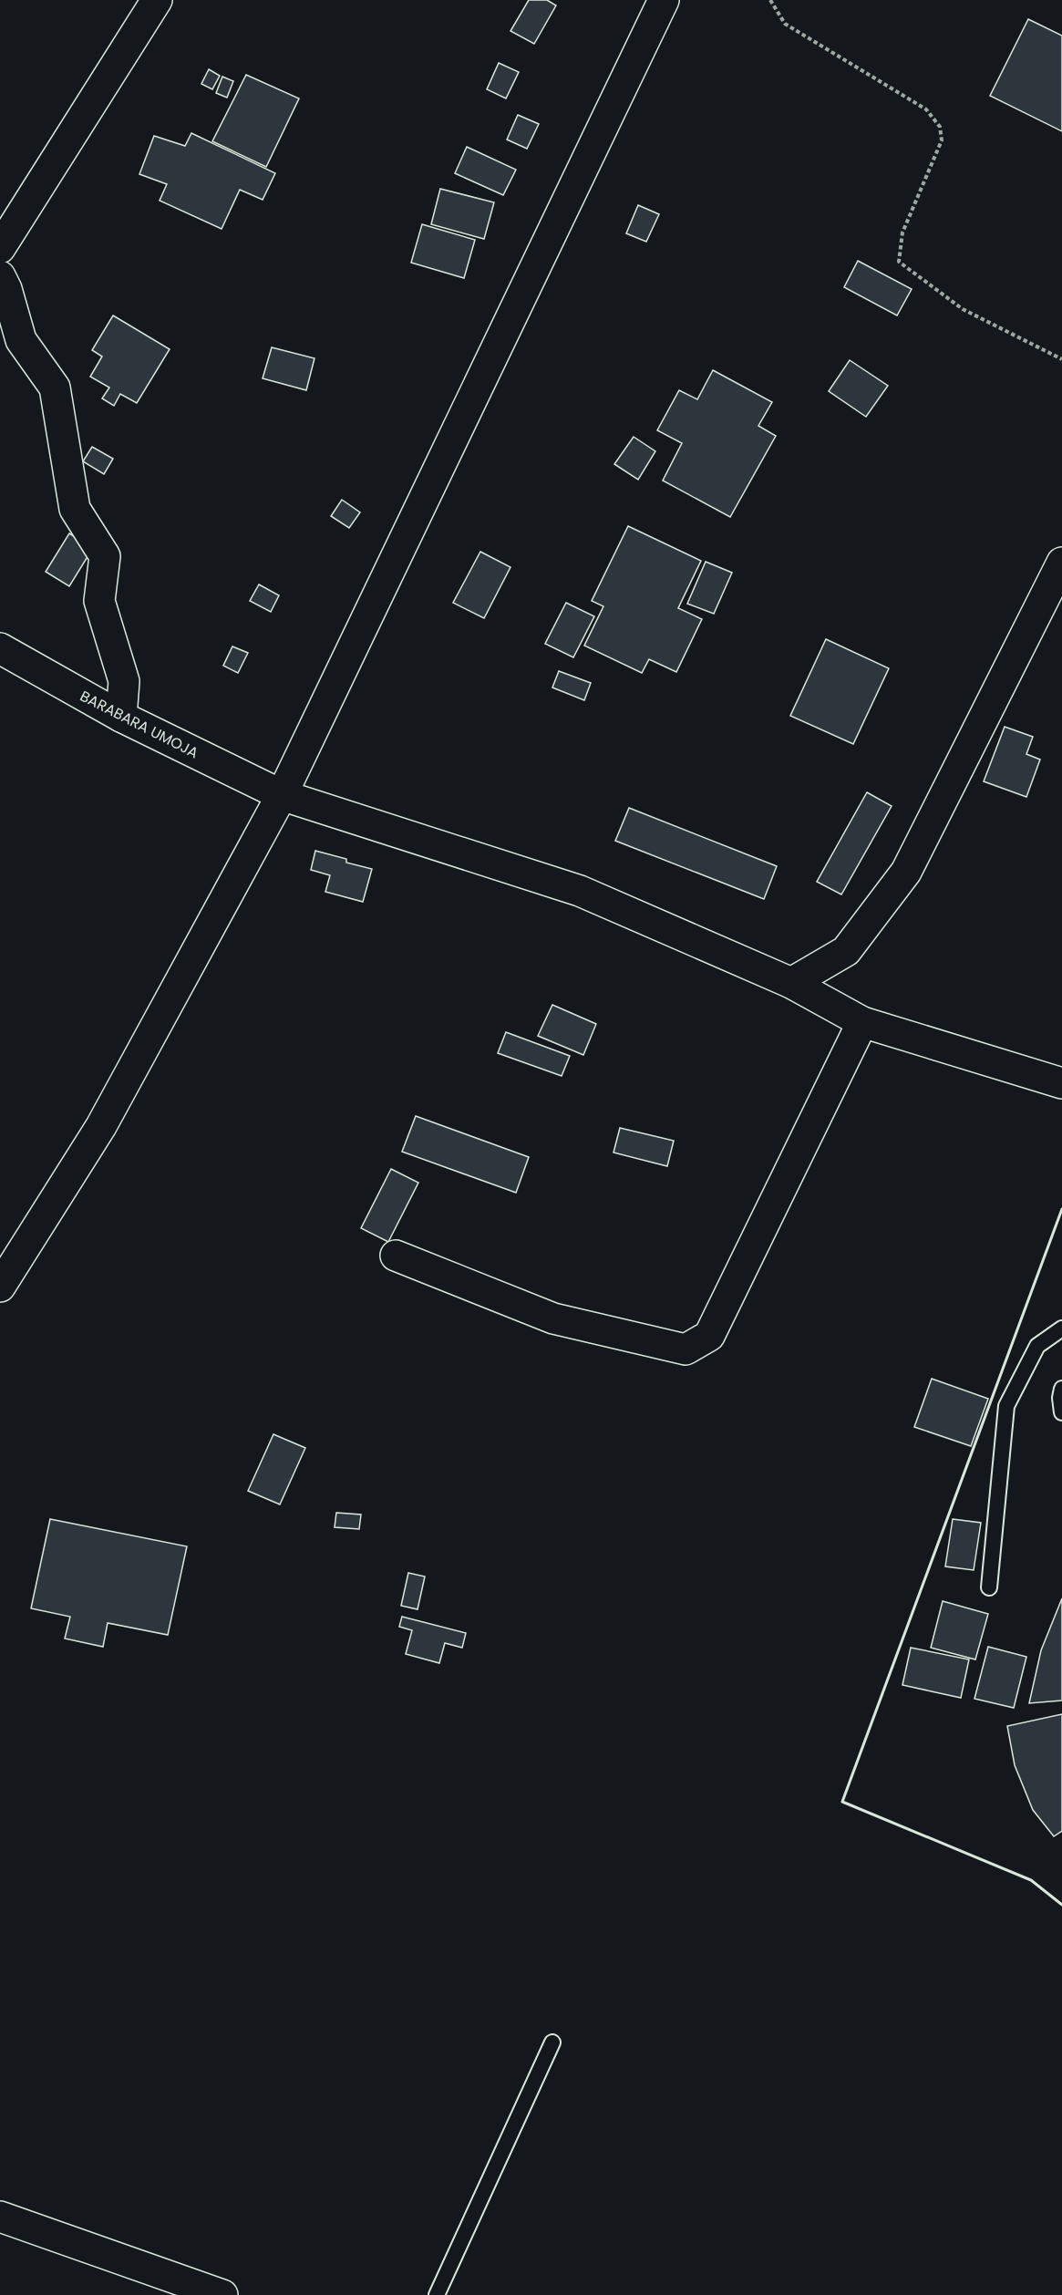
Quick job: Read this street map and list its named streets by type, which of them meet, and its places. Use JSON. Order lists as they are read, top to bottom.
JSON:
{
  "streets": {
    "street": ["BARABARA UMOJA"]
  }
}
